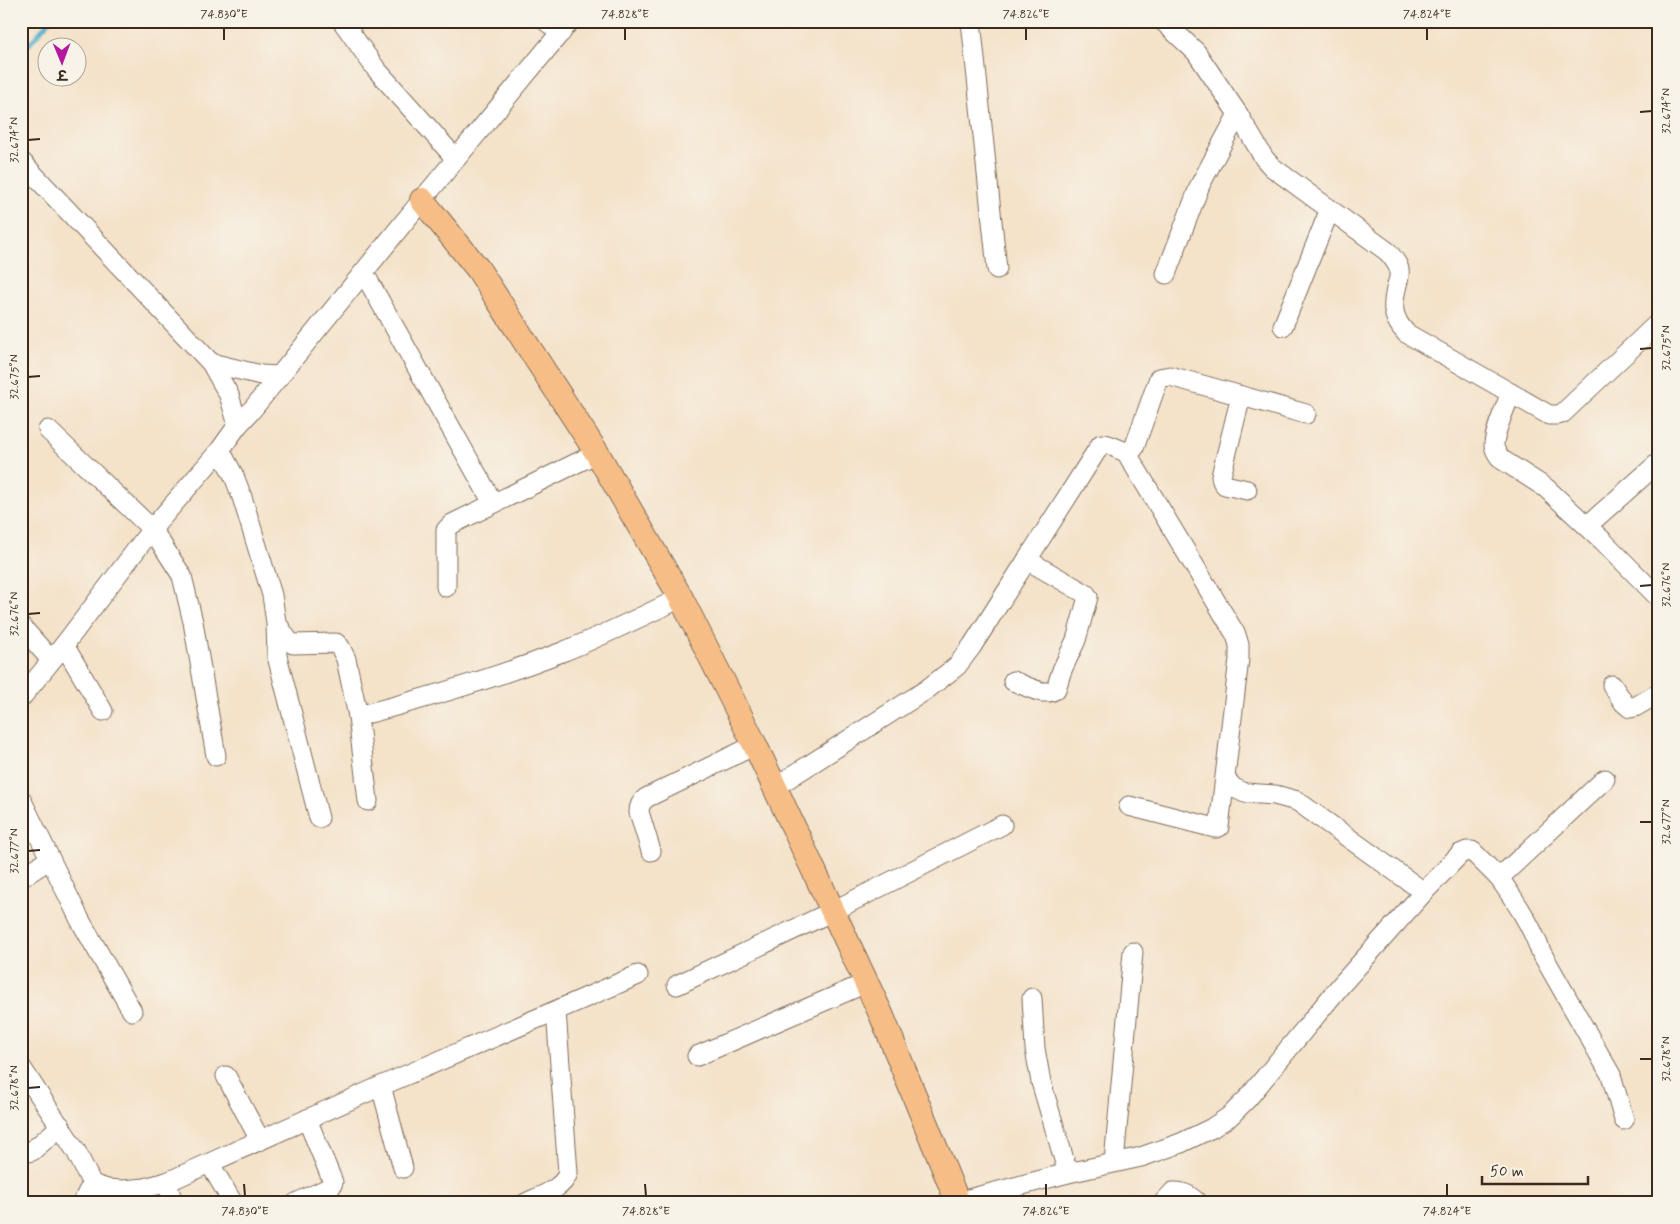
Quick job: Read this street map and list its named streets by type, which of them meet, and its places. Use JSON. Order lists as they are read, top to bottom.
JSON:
{
  "scale_bar": "50 m",
  "north": "bottom",
  "coordinates": [
    "74.830°E",
    "74.828°E",
    "74.826°E",
    "74.824°E",
    "32.674°N",
    "32.675°N",
    "32.676°N",
    "32.677°N",
    "32.678°N"
  ]
}
